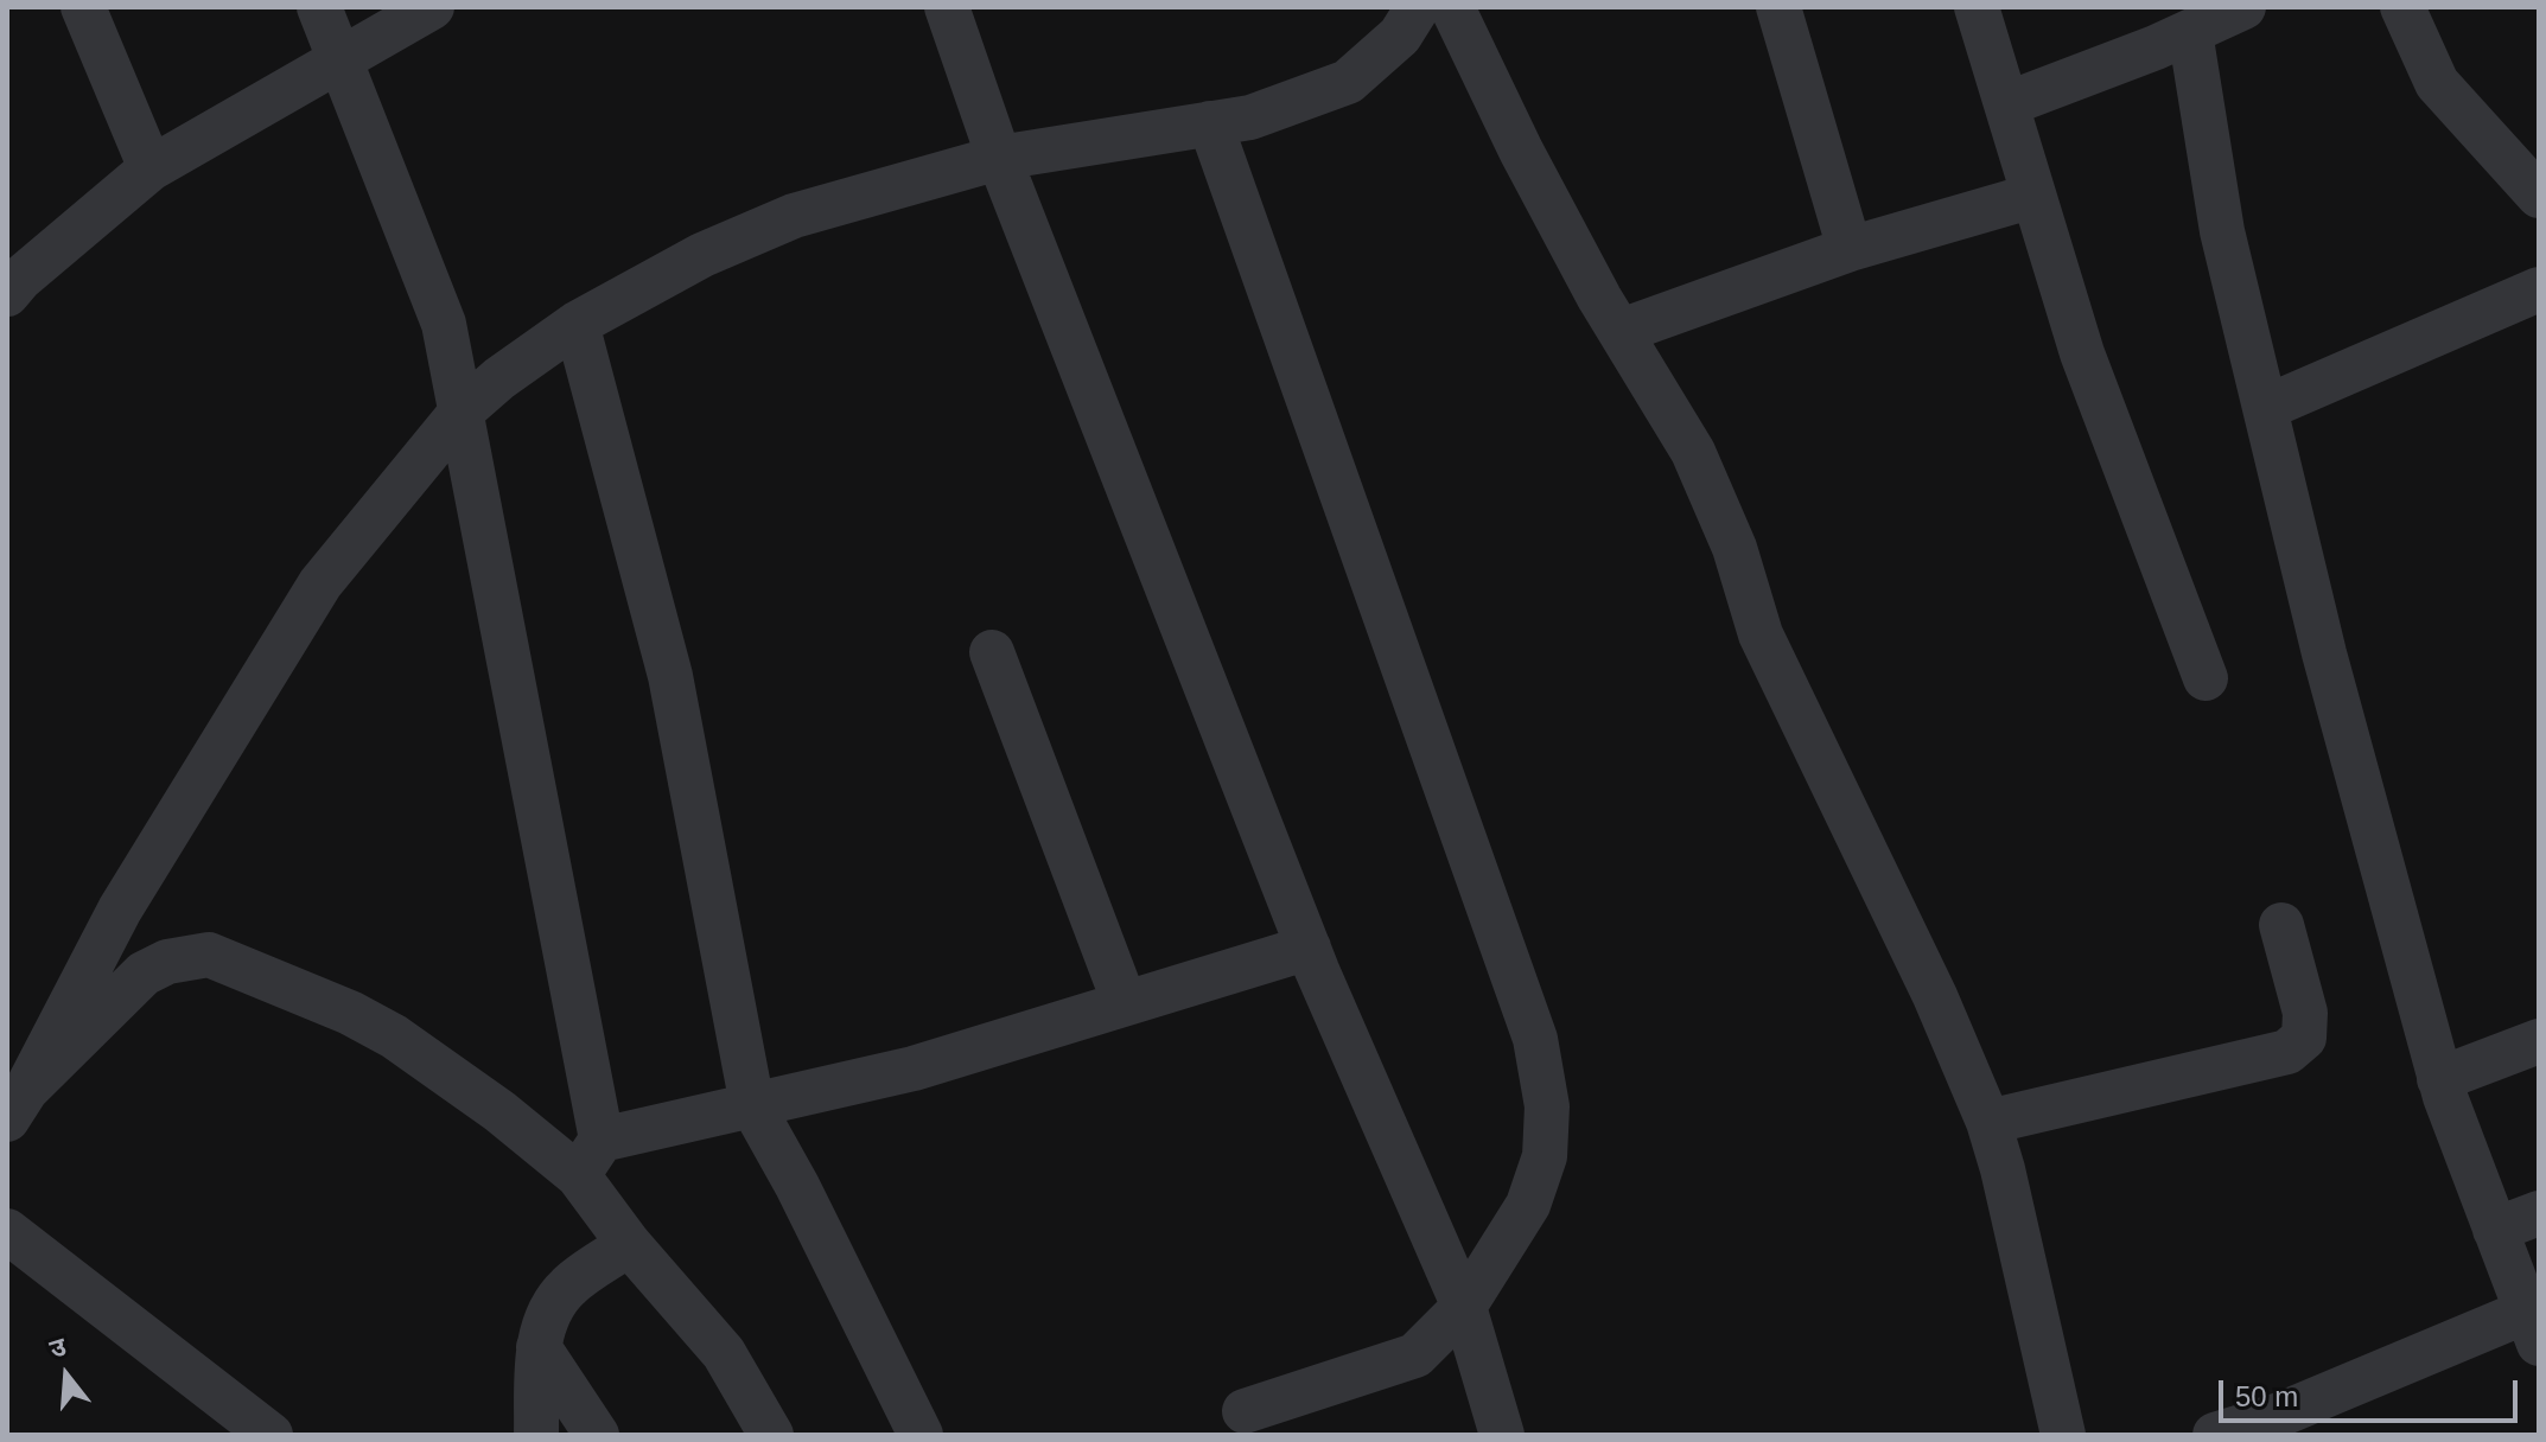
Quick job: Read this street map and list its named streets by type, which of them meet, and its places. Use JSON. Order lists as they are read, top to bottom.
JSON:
{
  "scale_bar": "50 m",
  "north": "top"
}
